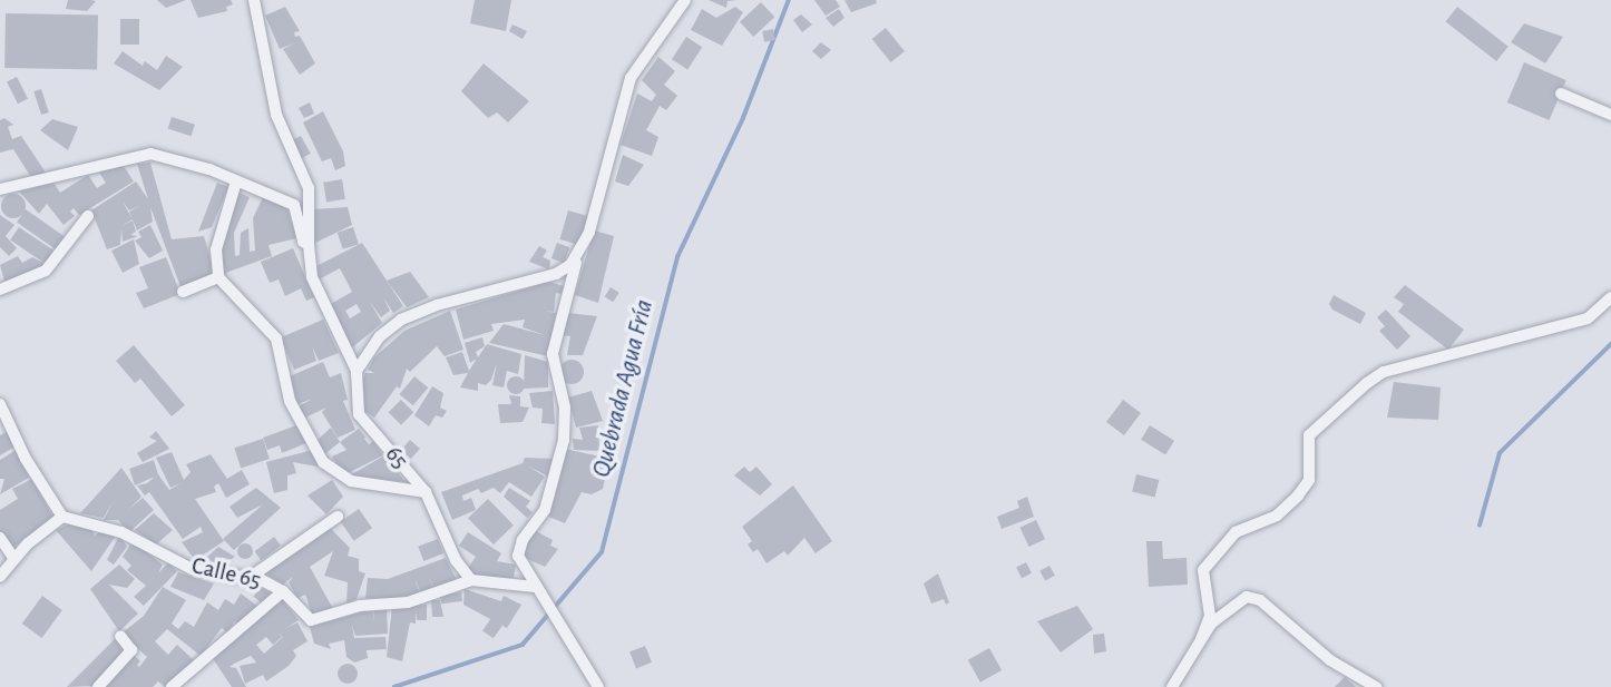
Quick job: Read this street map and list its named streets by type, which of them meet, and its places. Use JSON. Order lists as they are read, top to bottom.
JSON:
{
  "streets": {
    "street": ["65", "Calle 65"]
  },
  "crossings": [
    ["65", "Calle 65"]
  ],
  "water": ["Quebrada Agua Fría"]
}
